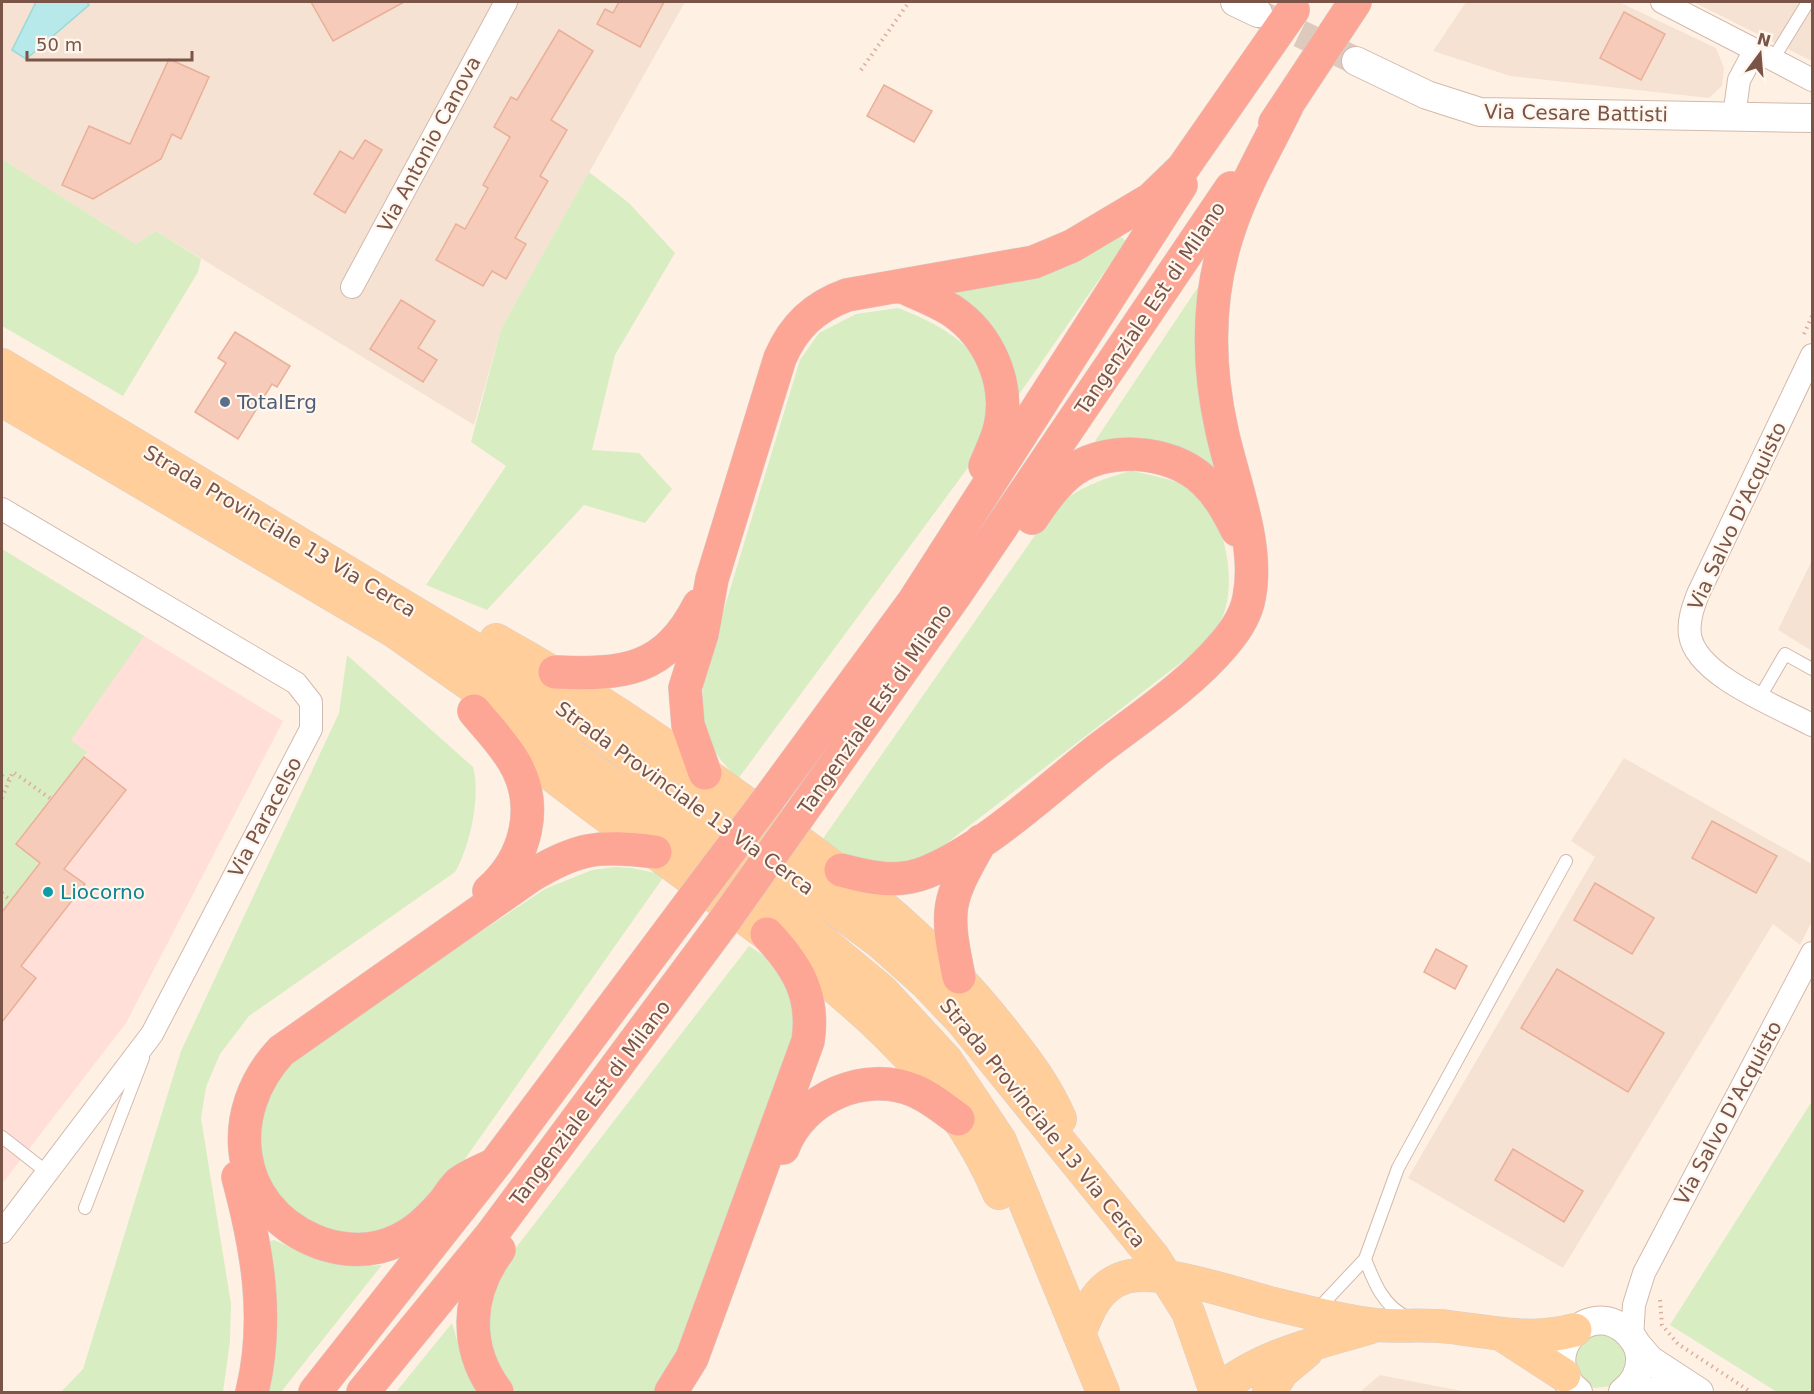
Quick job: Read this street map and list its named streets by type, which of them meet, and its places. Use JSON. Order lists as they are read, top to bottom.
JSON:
{
  "streets": {
    "highway": ["Tangenziale Est di Milano"],
    "main road": ["Strada Provinciale 13 Via Cerca"],
    "street": [
      "Via Cesare Battisti",
      "Via Antonio Canova",
      "Via Salvo D'Acquisto",
      "Via Paracelso"
    ]
  },
  "places": ["TotalErg", "Liocorno"],
  "scale_bar": "50 m",
  "north": "top"
}
